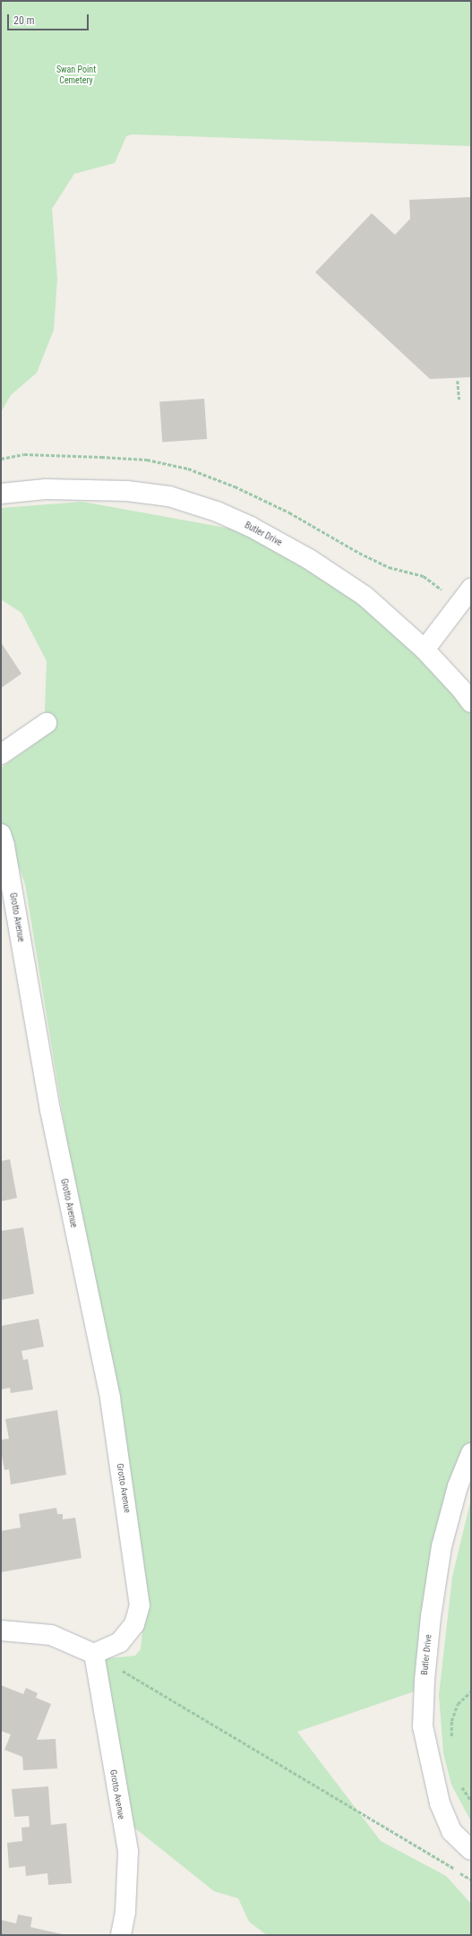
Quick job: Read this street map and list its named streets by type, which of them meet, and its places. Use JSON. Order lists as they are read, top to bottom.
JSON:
{
  "streets": {
    "street": ["Butler Drive", "Grotto Avenue"]
  },
  "parks": ["Swan Point Cemetery"],
  "scale_bar": "20 m"
}
